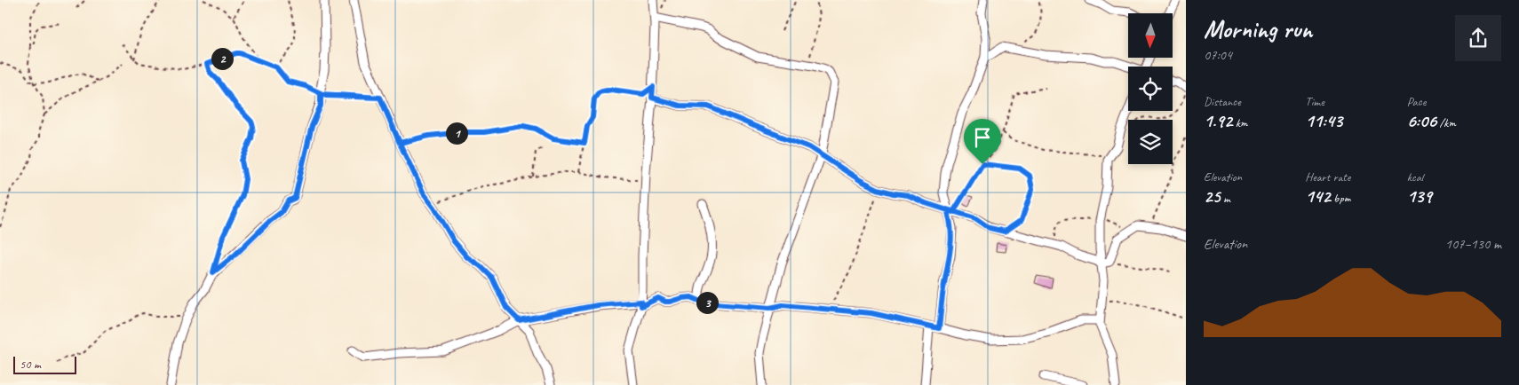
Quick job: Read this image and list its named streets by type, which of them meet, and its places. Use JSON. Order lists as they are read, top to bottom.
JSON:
{
  "scale_bar": "50 m",
  "north": "bottom",
  "page": {
    "heading": ["Morning run", "07:04"],
    "pins": ["2", "1", "3"],
    "stats": [
      ["Distance", "1.92 km"],
      ["Time", "11:43"],
      ["Pace", "6:06 /km"],
      ["Elevation", "25 m"],
      ["Heart rate", "142 bpm"],
      ["kcal", "139"]
    ],
    "chart": ["Elevation", "107–130 m"],
    "scale": "50 m"
  }
}
